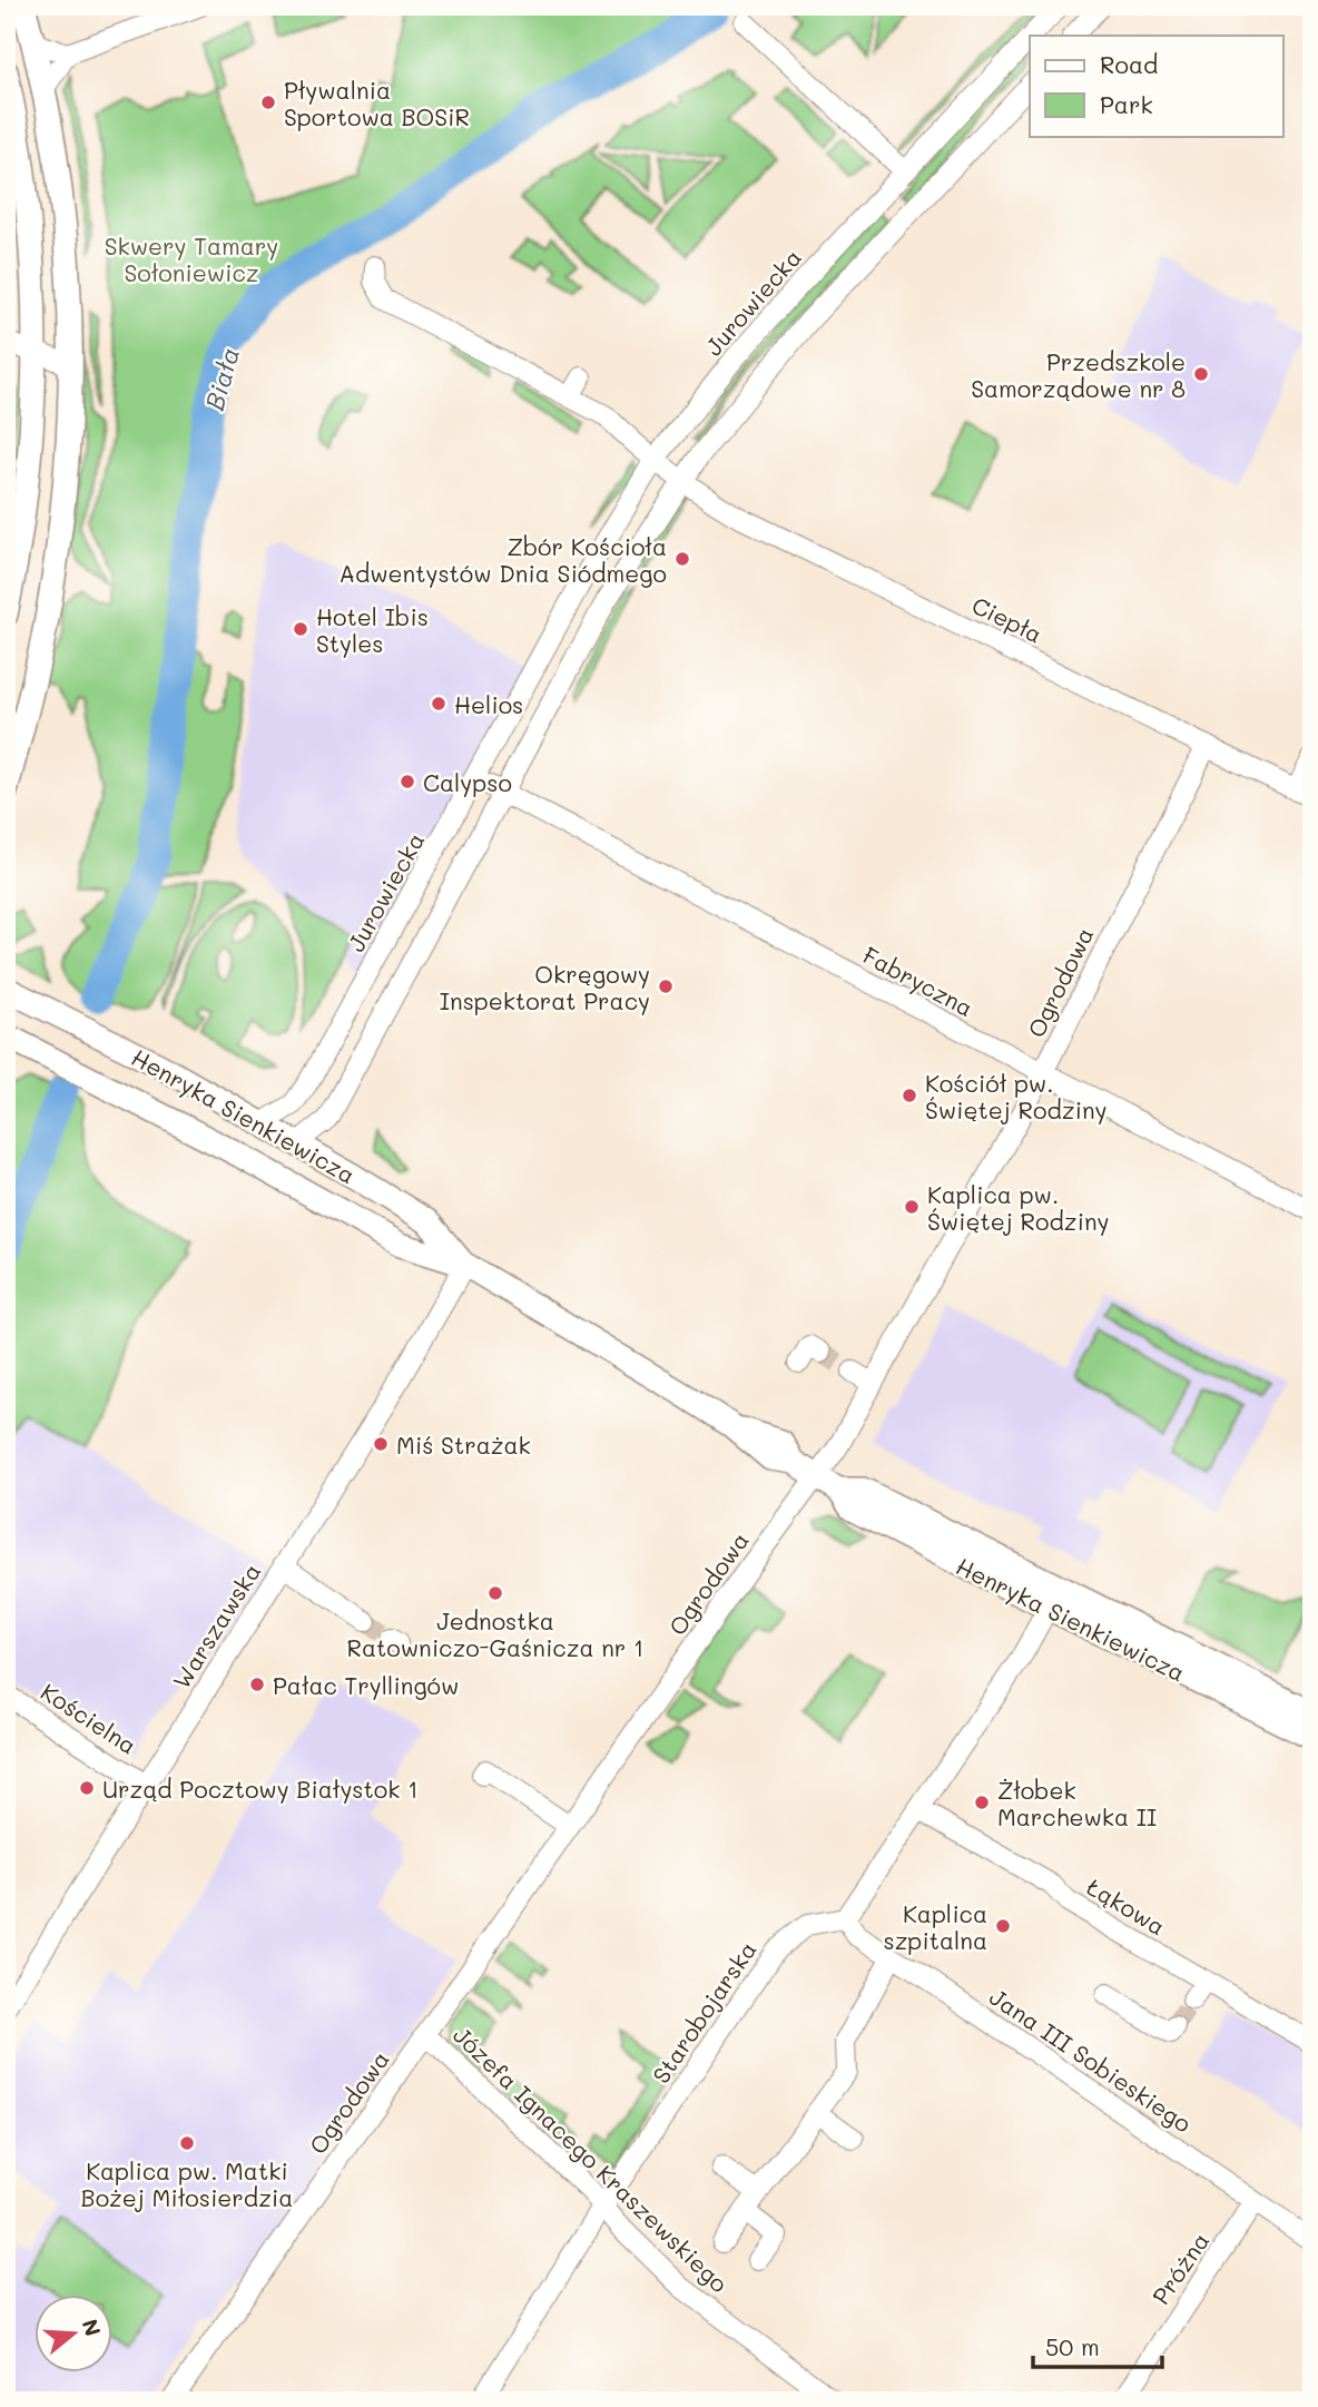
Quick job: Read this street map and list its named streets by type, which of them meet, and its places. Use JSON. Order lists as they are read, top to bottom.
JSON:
{
  "streets": {
    "main road": ["Henryka Sienkiewicza"],
    "street": [
      "Jurowiecka",
      "Ciepła",
      "Fabryczna",
      "Ogrodowa",
      "Warszawska",
      "Kościelna",
      "Łąkowa",
      "Starobojarska",
      "Jana III Sobieskiego",
      "Józefa Ignacego Kraszewskiego",
      "Próżna"
    ]
  },
  "crossings": [
    ["Jurowiecka", "Ciepła"],
    ["Jurowiecka", "Fabryczna"],
    ["Jurowiecka", "Henryka Sienkiewicza"],
    ["Ciepła", "Ogrodowa"],
    ["Fabryczna", "Ogrodowa"],
    ["Ogrodowa", "Henryka Sienkiewicza"],
    ["Ogrodowa", "Józefa Ignacego Kraszewskiego"],
    ["Henryka Sienkiewicza", "Warszawska"],
    ["Warszawska", "Kościelna"],
    ["Starobojarska", "Jana III Sobieskiego"],
    ["Starobojarska", "Józefa Ignacego Kraszewskiego"],
    ["Jana III Sobieskiego", "Próżna"]
  ],
  "water": ["Biała"],
  "parks": ["Skwery Tamary Sołoniewicz"],
  "places": [
    "Pływalnia Sportowa BOSiR",
    "Przedszkole Samorządowe nr 8",
    "Zbór Kościoła Adwentystów Dnia Siódmego",
    "Hotel Ibis Styles",
    "Helios",
    "Calypso",
    "Okręgowy Inspektorat Pracy",
    "Kościół pw. Świętej Rodziny",
    "Kaplica pw. Świętej Rodziny",
    "Miś Strażak",
    "Jednostka Ratowniczo-Gaśnicza nr 1",
    "Pałac Tryllingów",
    "Urząd Pocztowy Białystok 1",
    "Żłobek Marchewka II",
    "Kaplica szpitalna",
    "Kaplica pw. Matki Bożej Miłosierdzia"
  ],
  "legend": ["Road", "Park"],
  "scale_bar": "50 m",
  "north": "right"
}
